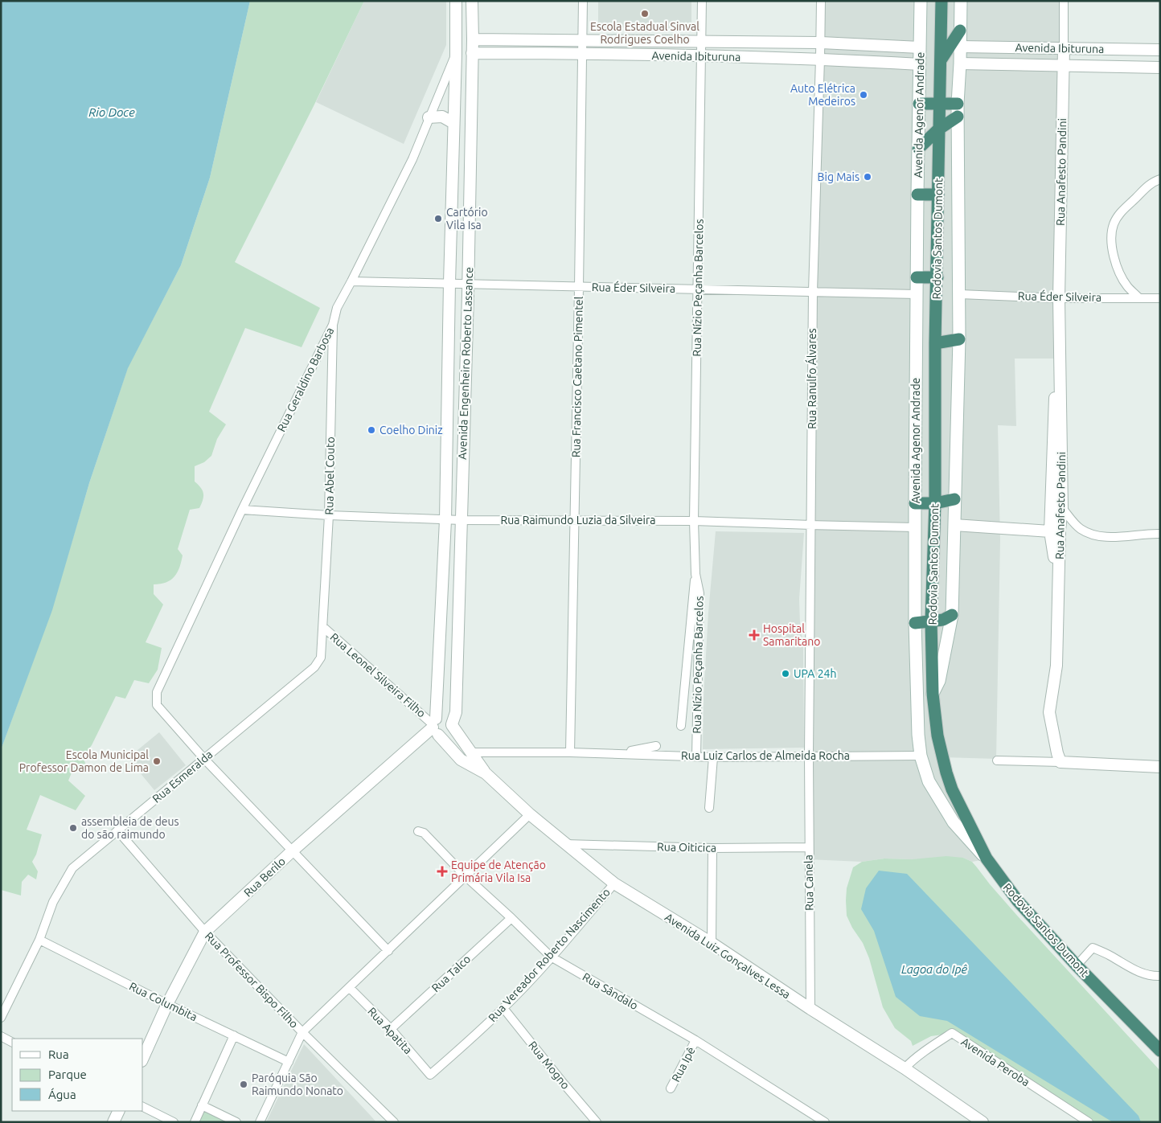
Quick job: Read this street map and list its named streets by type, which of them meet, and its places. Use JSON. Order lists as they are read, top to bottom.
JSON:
{
  "streets": {
    "highway": ["Rodovia Santos Dumont"],
    "main road": ["Avenida Agenor Andrade"],
    "street": [
      "Avenida Ibituruna",
      "Rua Anafesto Pandini",
      "Rua Éder Silveira",
      "Rua Nízio Peçanha Barcelos",
      "Avenida Engenheiro Roberto Lassance",
      "Rua Francisco Caetano Pimentel",
      "Rua Ranulfo Álvares",
      "Rua Geraldino Barbosa",
      "Rua Abel Couto",
      "Rua Raimundo Luzia da Silveira",
      "Rua Leonel Silveira Filho",
      "Rua Luiz Carlos de Almeida Rocha",
      "Rua Esmeralda",
      "Rua Oiticica",
      "Rua Berilo",
      "Rua Canela",
      "Rua Vereador Roberto Nascimento",
      "Avenida Luiz Gonçalves Lessa",
      "Rua Talco",
      "Rua Professor Bispo Filho",
      "Rua Sândalo",
      "Rua Columbita",
      "Rua Apatita",
      "Avenida Peroba",
      "Rua Ipê",
      "Rua Mogno"
    ]
  },
  "crossings": [
    ["Avenida Ibituruna", "Avenida Agenor Andrade"],
    ["Avenida Ibituruna", "Rua Anafesto Pandini"],
    ["Avenida Ibituruna", "Rua Nízio Peçanha Barcelos"],
    ["Avenida Ibituruna", "Avenida Engenheiro Roberto Lassance"],
    ["Avenida Ibituruna", "Rua Francisco Caetano Pimentel"],
    ["Avenida Ibituruna", "Rua Ranulfo Álvares"],
    ["Avenida Agenor Andrade", "Rodovia Santos Dumont"],
    ["Avenida Agenor Andrade", "Rua Éder Silveira"],
    ["Avenida Agenor Andrade", "Rua Raimundo Luzia da Silveira"],
    ["Avenida Agenor Andrade", "Rua Luiz Carlos de Almeida Rocha"],
    ["Rua Anafesto Pandini", "Rua Éder Silveira"],
    ["Rua Éder Silveira", "Rua Nízio Peçanha Barcelos"],
    ["Rua Éder Silveira", "Avenida Engenheiro Roberto Lassance"],
    ["Rua Éder Silveira", "Rua Francisco Caetano Pimentel"],
    ["Rua Éder Silveira", "Rua Ranulfo Álvares"],
    ["Rua Éder Silveira", "Rua Geraldino Barbosa"],
    ["Rua Nízio Peçanha Barcelos", "Rua Raimundo Luzia da Silveira"],
    ["Rua Nízio Peçanha Barcelos", "Rua Luiz Carlos de Almeida Rocha"],
    ["Avenida Engenheiro Roberto Lassance", "Rua Geraldino Barbosa"],
    ["Avenida Engenheiro Roberto Lassance", "Rua Raimundo Luzia da Silveira"],
    ["Avenida Engenheiro Roberto Lassance", "Rua Leonel Silveira Filho"],
    ["Avenida Engenheiro Roberto Lassance", "Rua Berilo"],
    ["Avenida Engenheiro Roberto Lassance", "Avenida Luiz Gonçalves Lessa"],
    ["Rua Francisco Caetano Pimentel", "Rua Raimundo Luzia da Silveira"],
    ["Rua Francisco Caetano Pimentel", "Rua Luiz Carlos de Almeida Rocha"],
    ["Rua Ranulfo Álvares", "Rua Raimundo Luzia da Silveira"],
    ["Rua Ranulfo Álvares", "Rua Luiz Carlos de Almeida Rocha"],
    ["Rua Ranulfo Álvares", "Rua Canela"],
    ["Rua Geraldino Barbosa", "Rua Abel Couto"],
    ["Rua Geraldino Barbosa", "Rua Raimundo Luzia da Silveira"],
    ["Rua Geraldino Barbosa", "Rua Esmeralda"],
    ["Rua Abel Couto", "Rua Raimundo Luzia da Silveira"],
    ["Rua Abel Couto", "Rua Leonel Silveira Filho"],
    ["Rua Abel Couto", "Rua Esmeralda"],
    ["Rua Leonel Silveira Filho", "Rua Esmeralda"],
    ["Rua Leonel Silveira Filho", "Rua Berilo"],
    ["Rua Leonel Silveira Filho", "Avenida Luiz Gonçalves Lessa"],
    ["Rua Luiz Carlos de Almeida Rocha", "Rua Canela"],
    ["Rua Luiz Carlos de Almeida Rocha", "Avenida Luiz Gonçalves Lessa"],
    ["Rua Esmeralda", "Rua Professor Bispo Filho"],
    ["Rua Esmeralda", "Rua Columbita"],
    ["Rua Oiticica", "Rua Canela"],
    ["Rua Oiticica", "Avenida Luiz Gonçalves Lessa"],
    ["Rua Berilo", "Avenida Luiz Gonçalves Lessa"],
    ["Rua Berilo", "Rua Professor Bispo Filho"],
    ["Rua Berilo", "Rua Columbita"],
    ["Rua Canela", "Avenida Luiz Gonçalves Lessa"],
    ["Rua Vereador Roberto Nascimento", "Avenida Luiz Gonçalves Lessa"],
    ["Rua Vereador Roberto Nascimento", "Rua Sândalo"],
    ["Rua Vereador Roberto Nascimento", "Rua Apatita"],
    ["Rua Vereador Roberto Nascimento", "Rua Mogno"],
    ["Avenida Luiz Gonçalves Lessa", "Avenida Peroba"],
    ["Rua Talco", "Rua Sândalo"],
    ["Rua Talco", "Rua Apatita"],
    ["Rua Sândalo", "Rua Ipê"]
  ],
  "water": ["Rio Doce", "Lagoa do Ipê"],
  "places": {
    "other": [
      "Escola Estadual Sinval Rodrigues Coelho",
      "Auto Elétrica Medeiros",
      "Big Mais",
      "Cartório Vila Isa",
      "Coelho Diniz",
      "UPA 24h",
      "Escola Municipal Professor Damon de Lima",
      "assembleia de deus do são raimundo",
      "Paróquia São Raimundo Nonato"
    ],
    "health": ["Hospital Samaritano", "Equipe de Atenção Primária Vila Isa"]
  },
  "legend": ["Rua", "Parque", "Água"]
}
